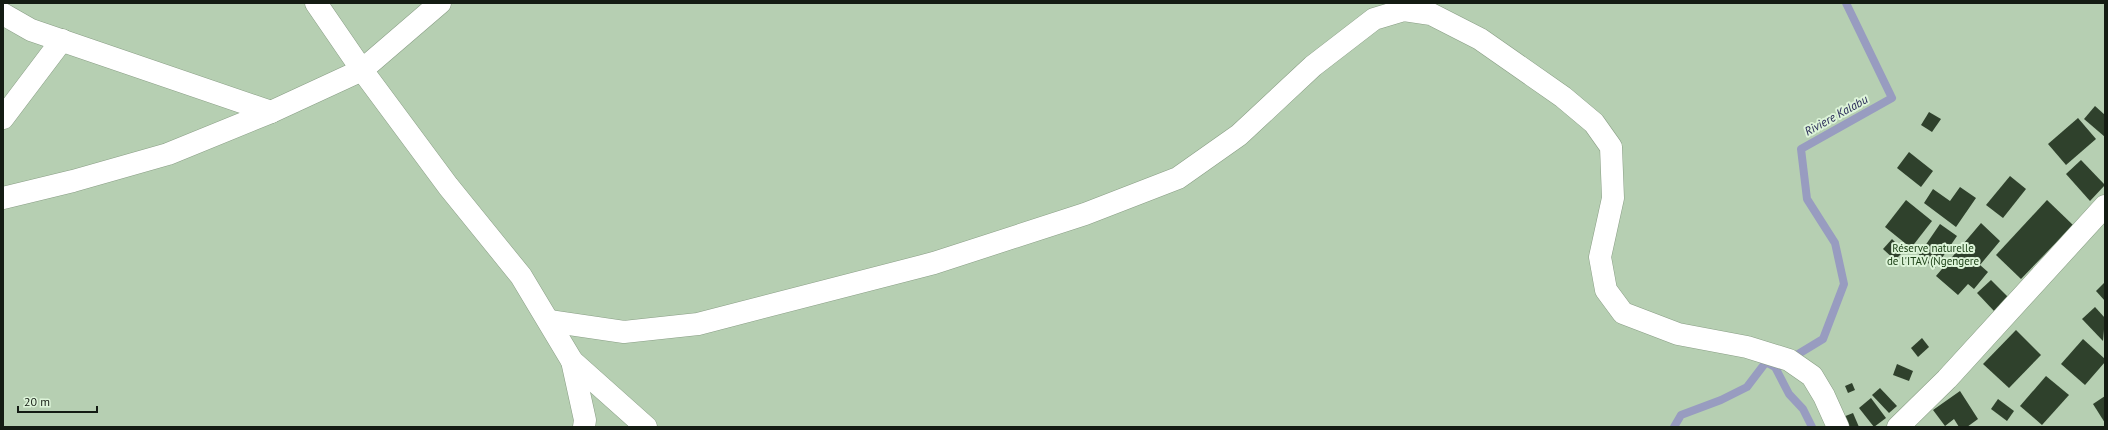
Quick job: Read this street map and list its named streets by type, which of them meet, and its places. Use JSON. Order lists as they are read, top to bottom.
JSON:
{
  "water": ["Riviere Kalabu"],
  "parks": ["Réserve naturelle de l'ITAV (Ngengere"],
  "scale_bar": "20 m"
}
